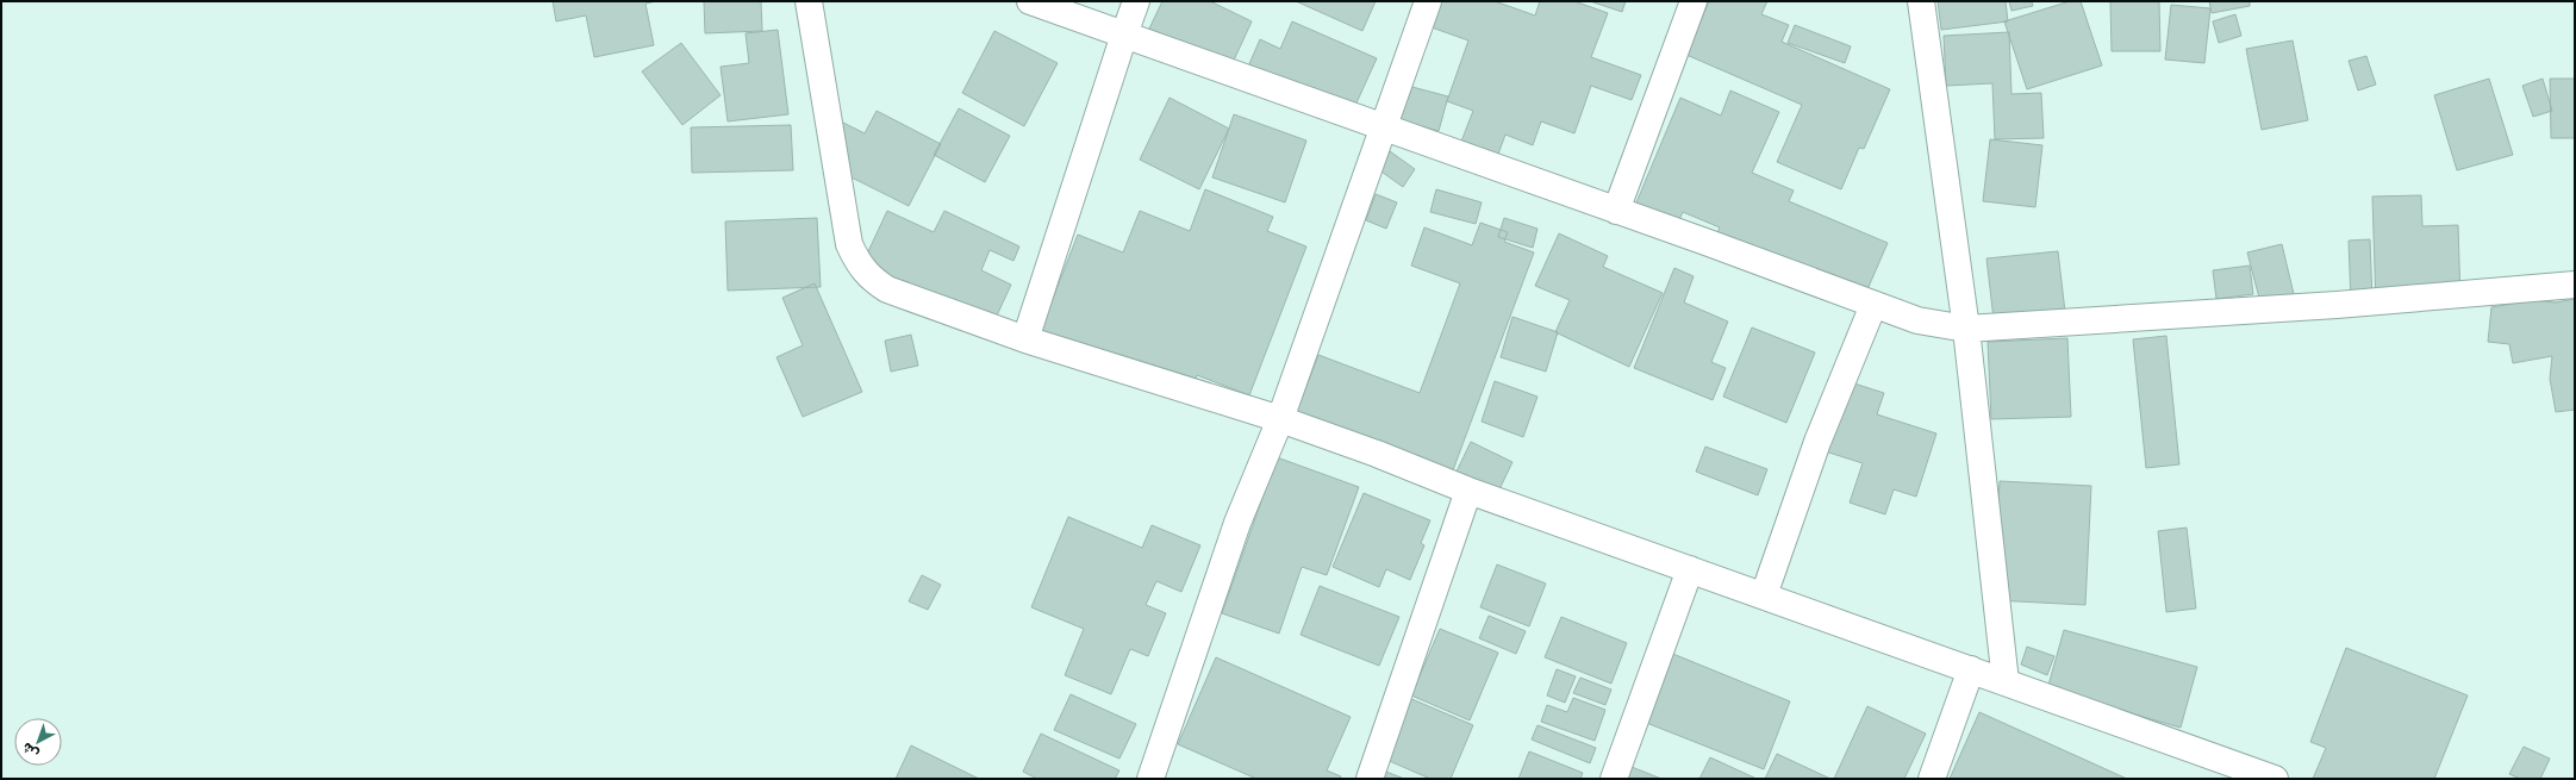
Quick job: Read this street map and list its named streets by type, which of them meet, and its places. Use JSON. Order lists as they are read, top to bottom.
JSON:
{
  "north": "bottom left"
}
